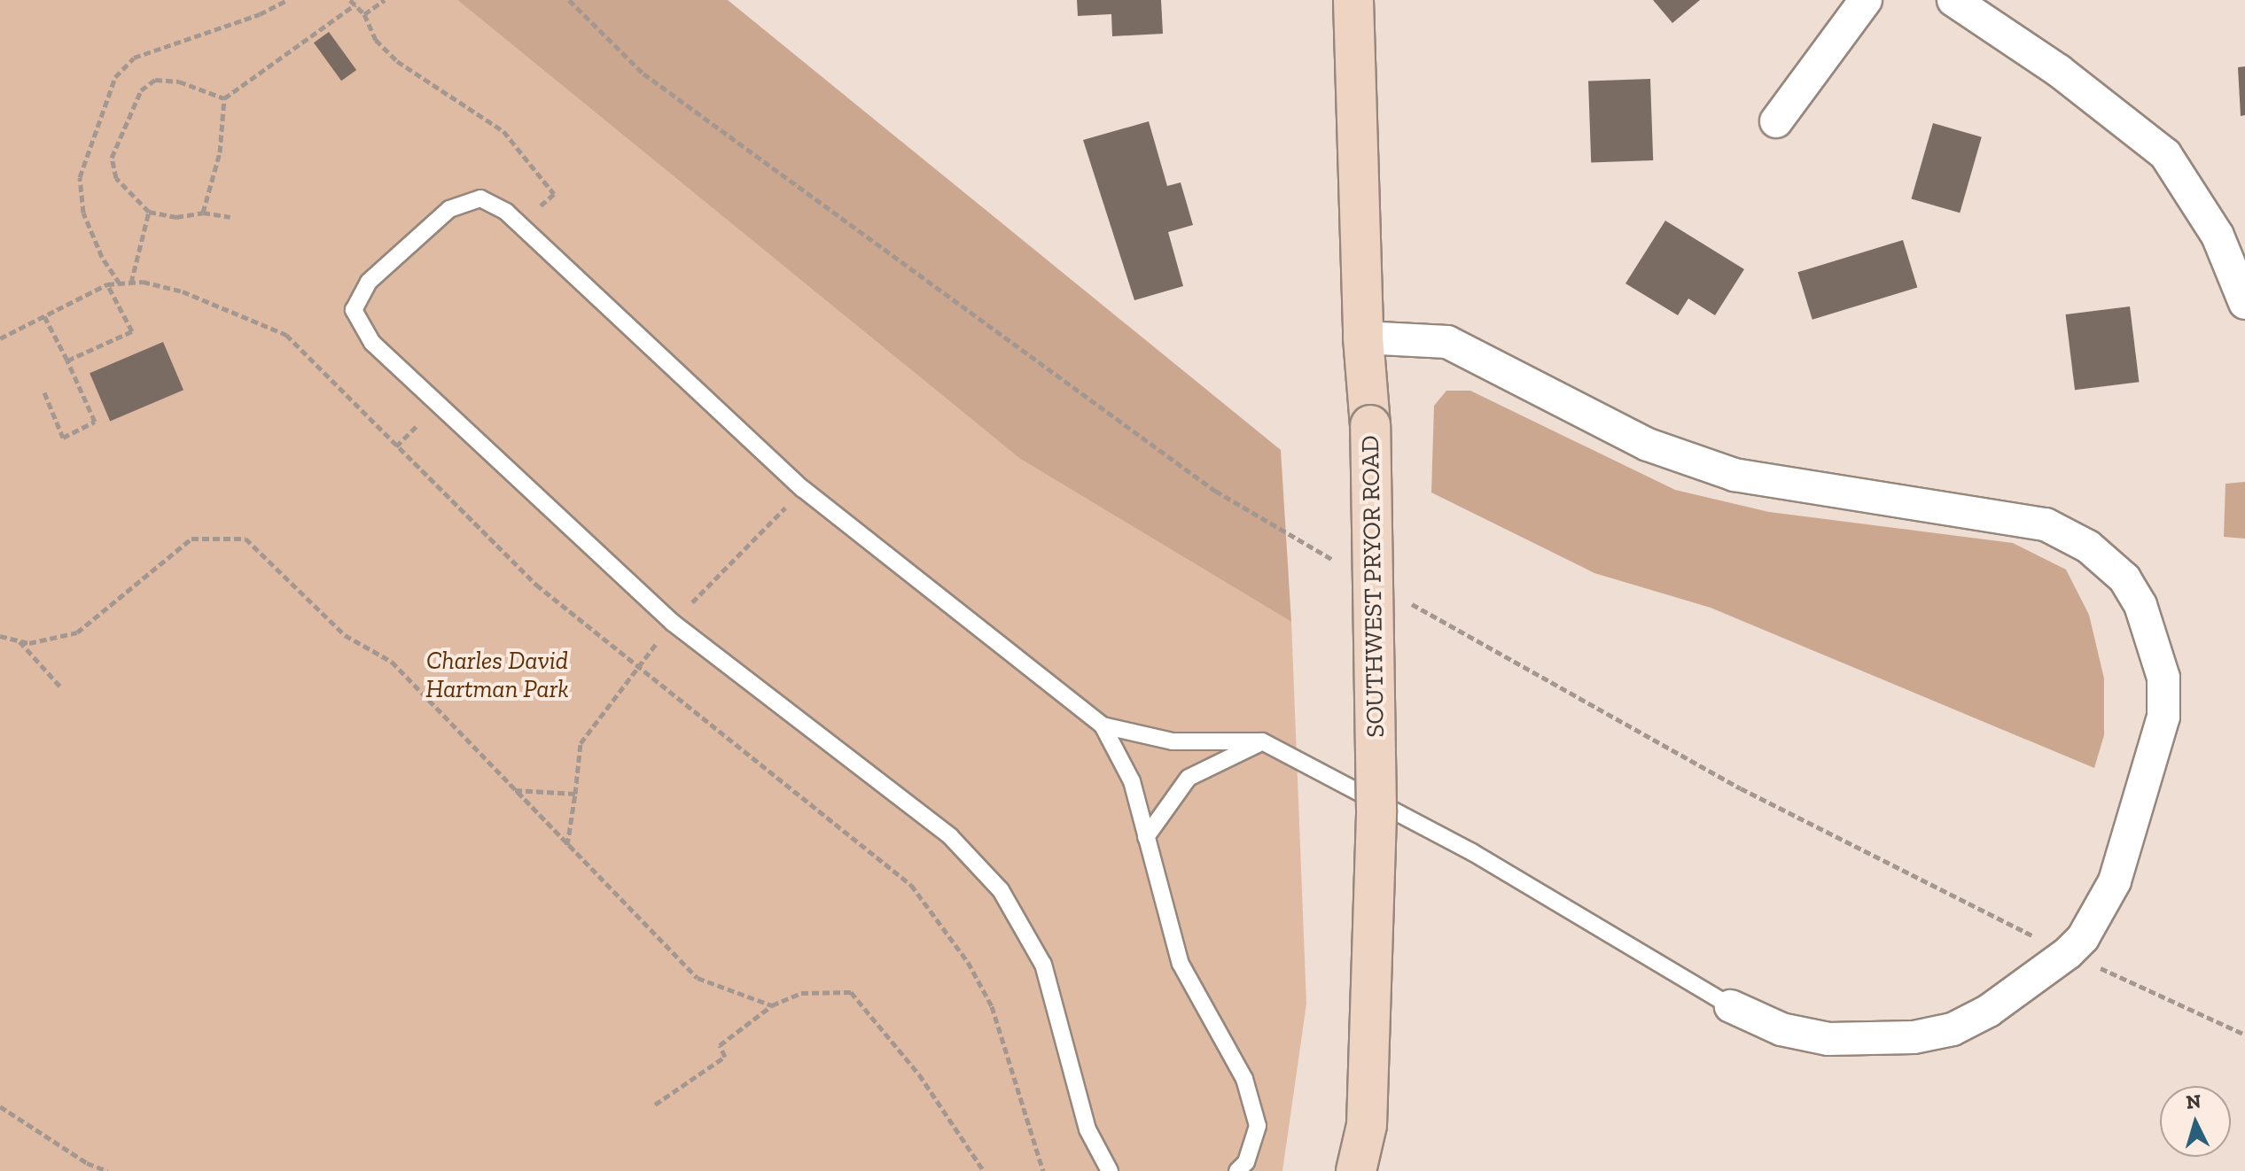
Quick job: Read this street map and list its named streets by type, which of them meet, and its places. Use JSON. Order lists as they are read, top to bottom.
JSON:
{
  "streets": {
    "main road": ["SOUTHWEST PRYOR ROAD"]
  },
  "parks": ["Charles David Hartman Park"],
  "north": "top"
}
